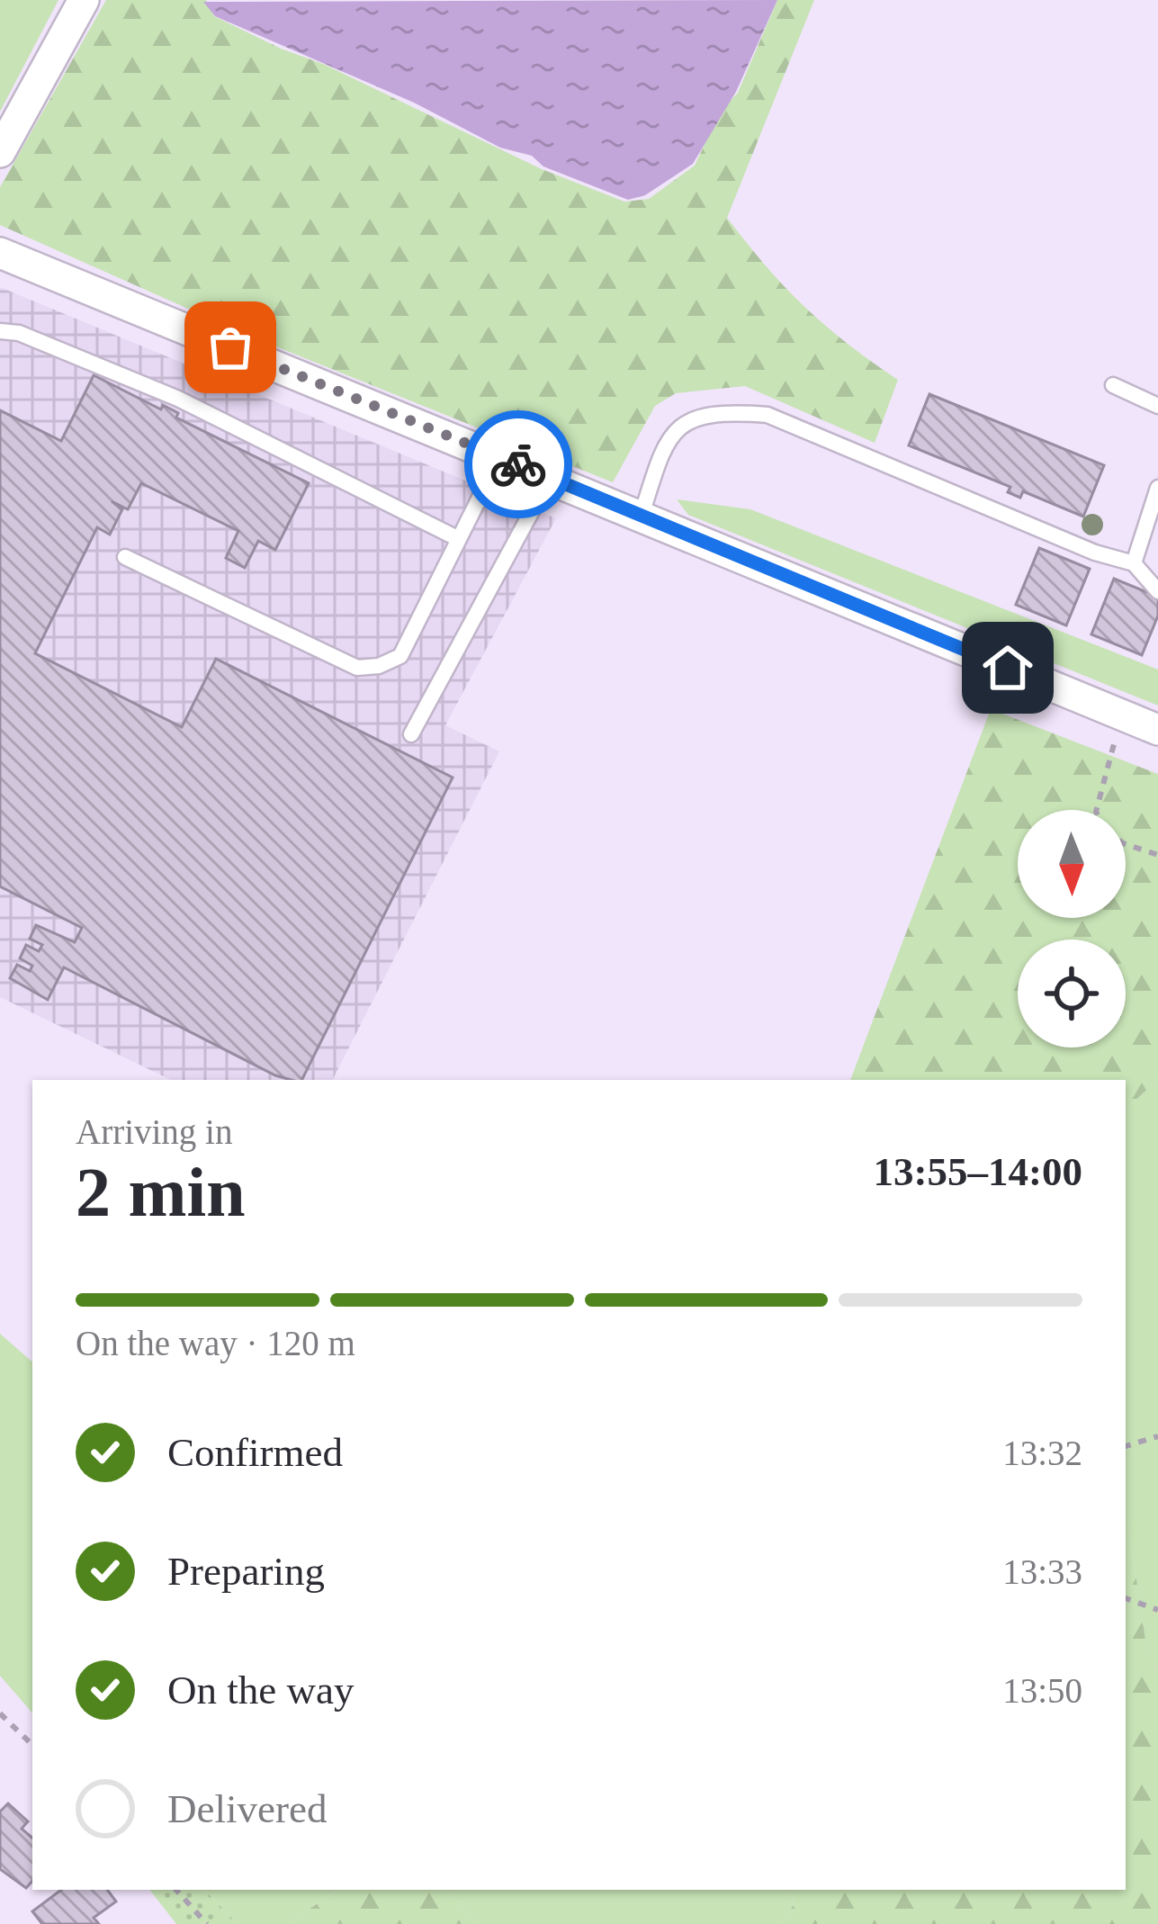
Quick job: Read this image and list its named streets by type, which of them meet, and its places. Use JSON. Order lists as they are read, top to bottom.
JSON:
{
  "north": "bottom",
  "page": {
    "heading": ["2 min", "Arriving in", "13:55–14:00"],
    "bar": "On the way · 120 m",
    "list": [
      ["Confirmed", "13:32"],
      ["Preparing", "13:33"],
      ["On the way", "13:50"],
      "Delivered"
    ]
  }
}
